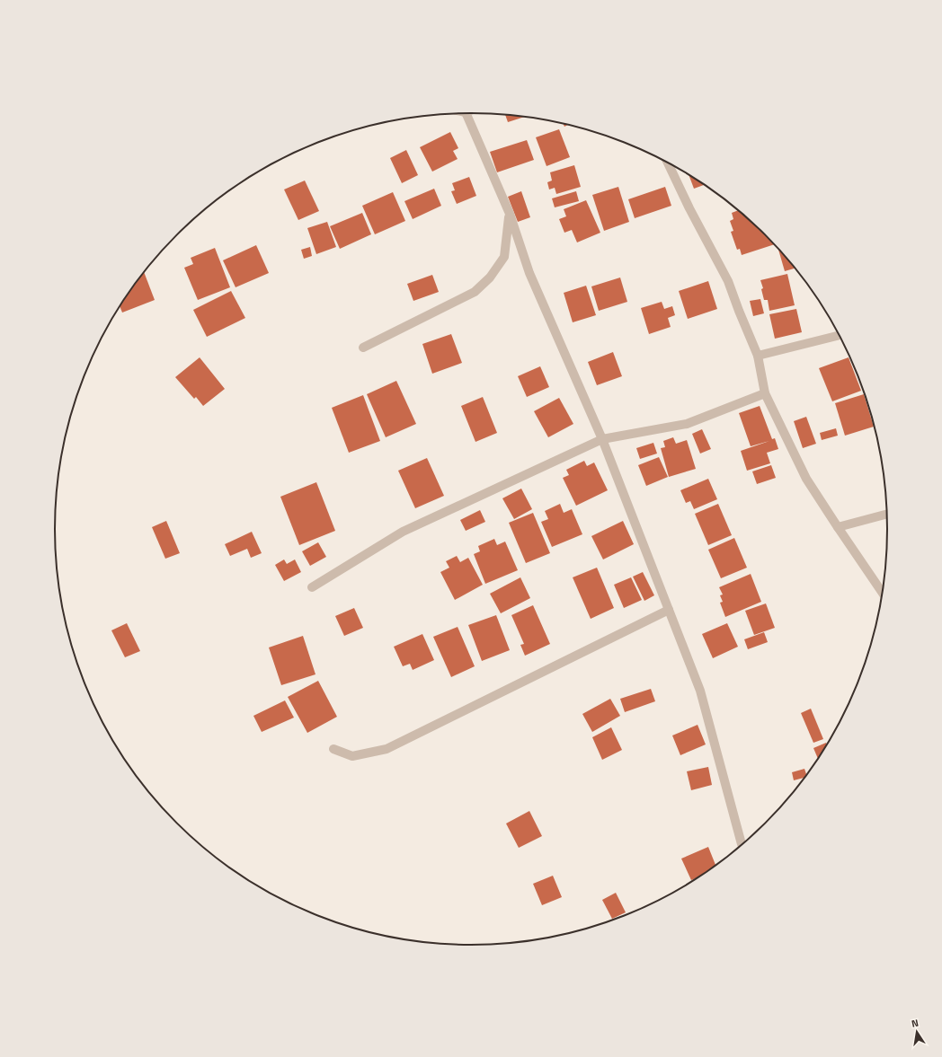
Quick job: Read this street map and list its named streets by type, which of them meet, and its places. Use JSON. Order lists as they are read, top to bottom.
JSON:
{
  "north": "top"
}
